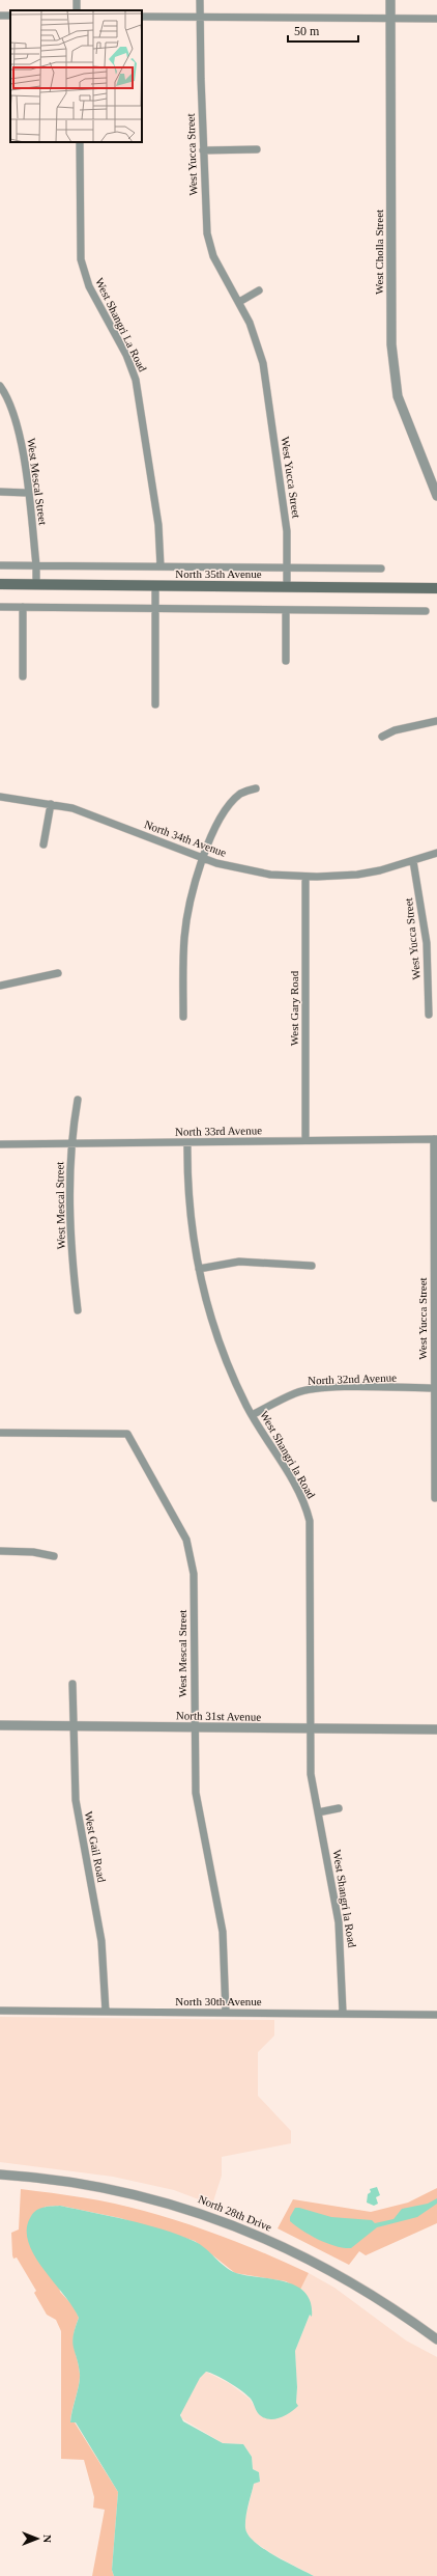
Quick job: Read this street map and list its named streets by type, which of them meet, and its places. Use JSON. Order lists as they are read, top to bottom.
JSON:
{
  "streets": {
    "main road": ["North 35th Avenue"],
    "street": [
      "West Yucca Street",
      "West Cholla Street",
      "West Shangri La Road",
      "West Mescal Street",
      "North 34th Avenue",
      "West Gary Road",
      "North 33rd Avenue",
      "North 32nd Avenue",
      "West Shangri la Road",
      "North 31st Avenue",
      "West Gail Road",
      "North 30th Avenue",
      "North 28th Drive"
    ]
  },
  "crossings": [
    ["West Yucca Street", "North 35th Avenue"],
    ["West Yucca Street", "North 34th Avenue"],
    ["West Yucca Street", "North 33rd Avenue"],
    ["West Yucca Street", "North 32nd Avenue"],
    ["West Shangri La Road", "North 35th Avenue"],
    ["West Mescal Street", "North 35th Avenue"],
    ["West Mescal Street", "North 33rd Avenue"],
    ["West Mescal Street", "North 31st Avenue"],
    ["West Mescal Street", "North 30th Avenue"],
    ["North 34th Avenue", "West Gary Road"],
    ["West Gary Road", "North 33rd Avenue"],
    ["North 33rd Avenue", "West Shangri la Road"],
    ["North 32nd Avenue", "West Shangri la Road"],
    ["West Shangri la Road", "North 31st Avenue"],
    ["West Shangri la Road", "North 30th Avenue"],
    ["North 31st Avenue", "West Gail Road"],
    ["West Gail Road", "North 30th Avenue"]
  ],
  "scale_bar": "50 m",
  "north": "right"
}
